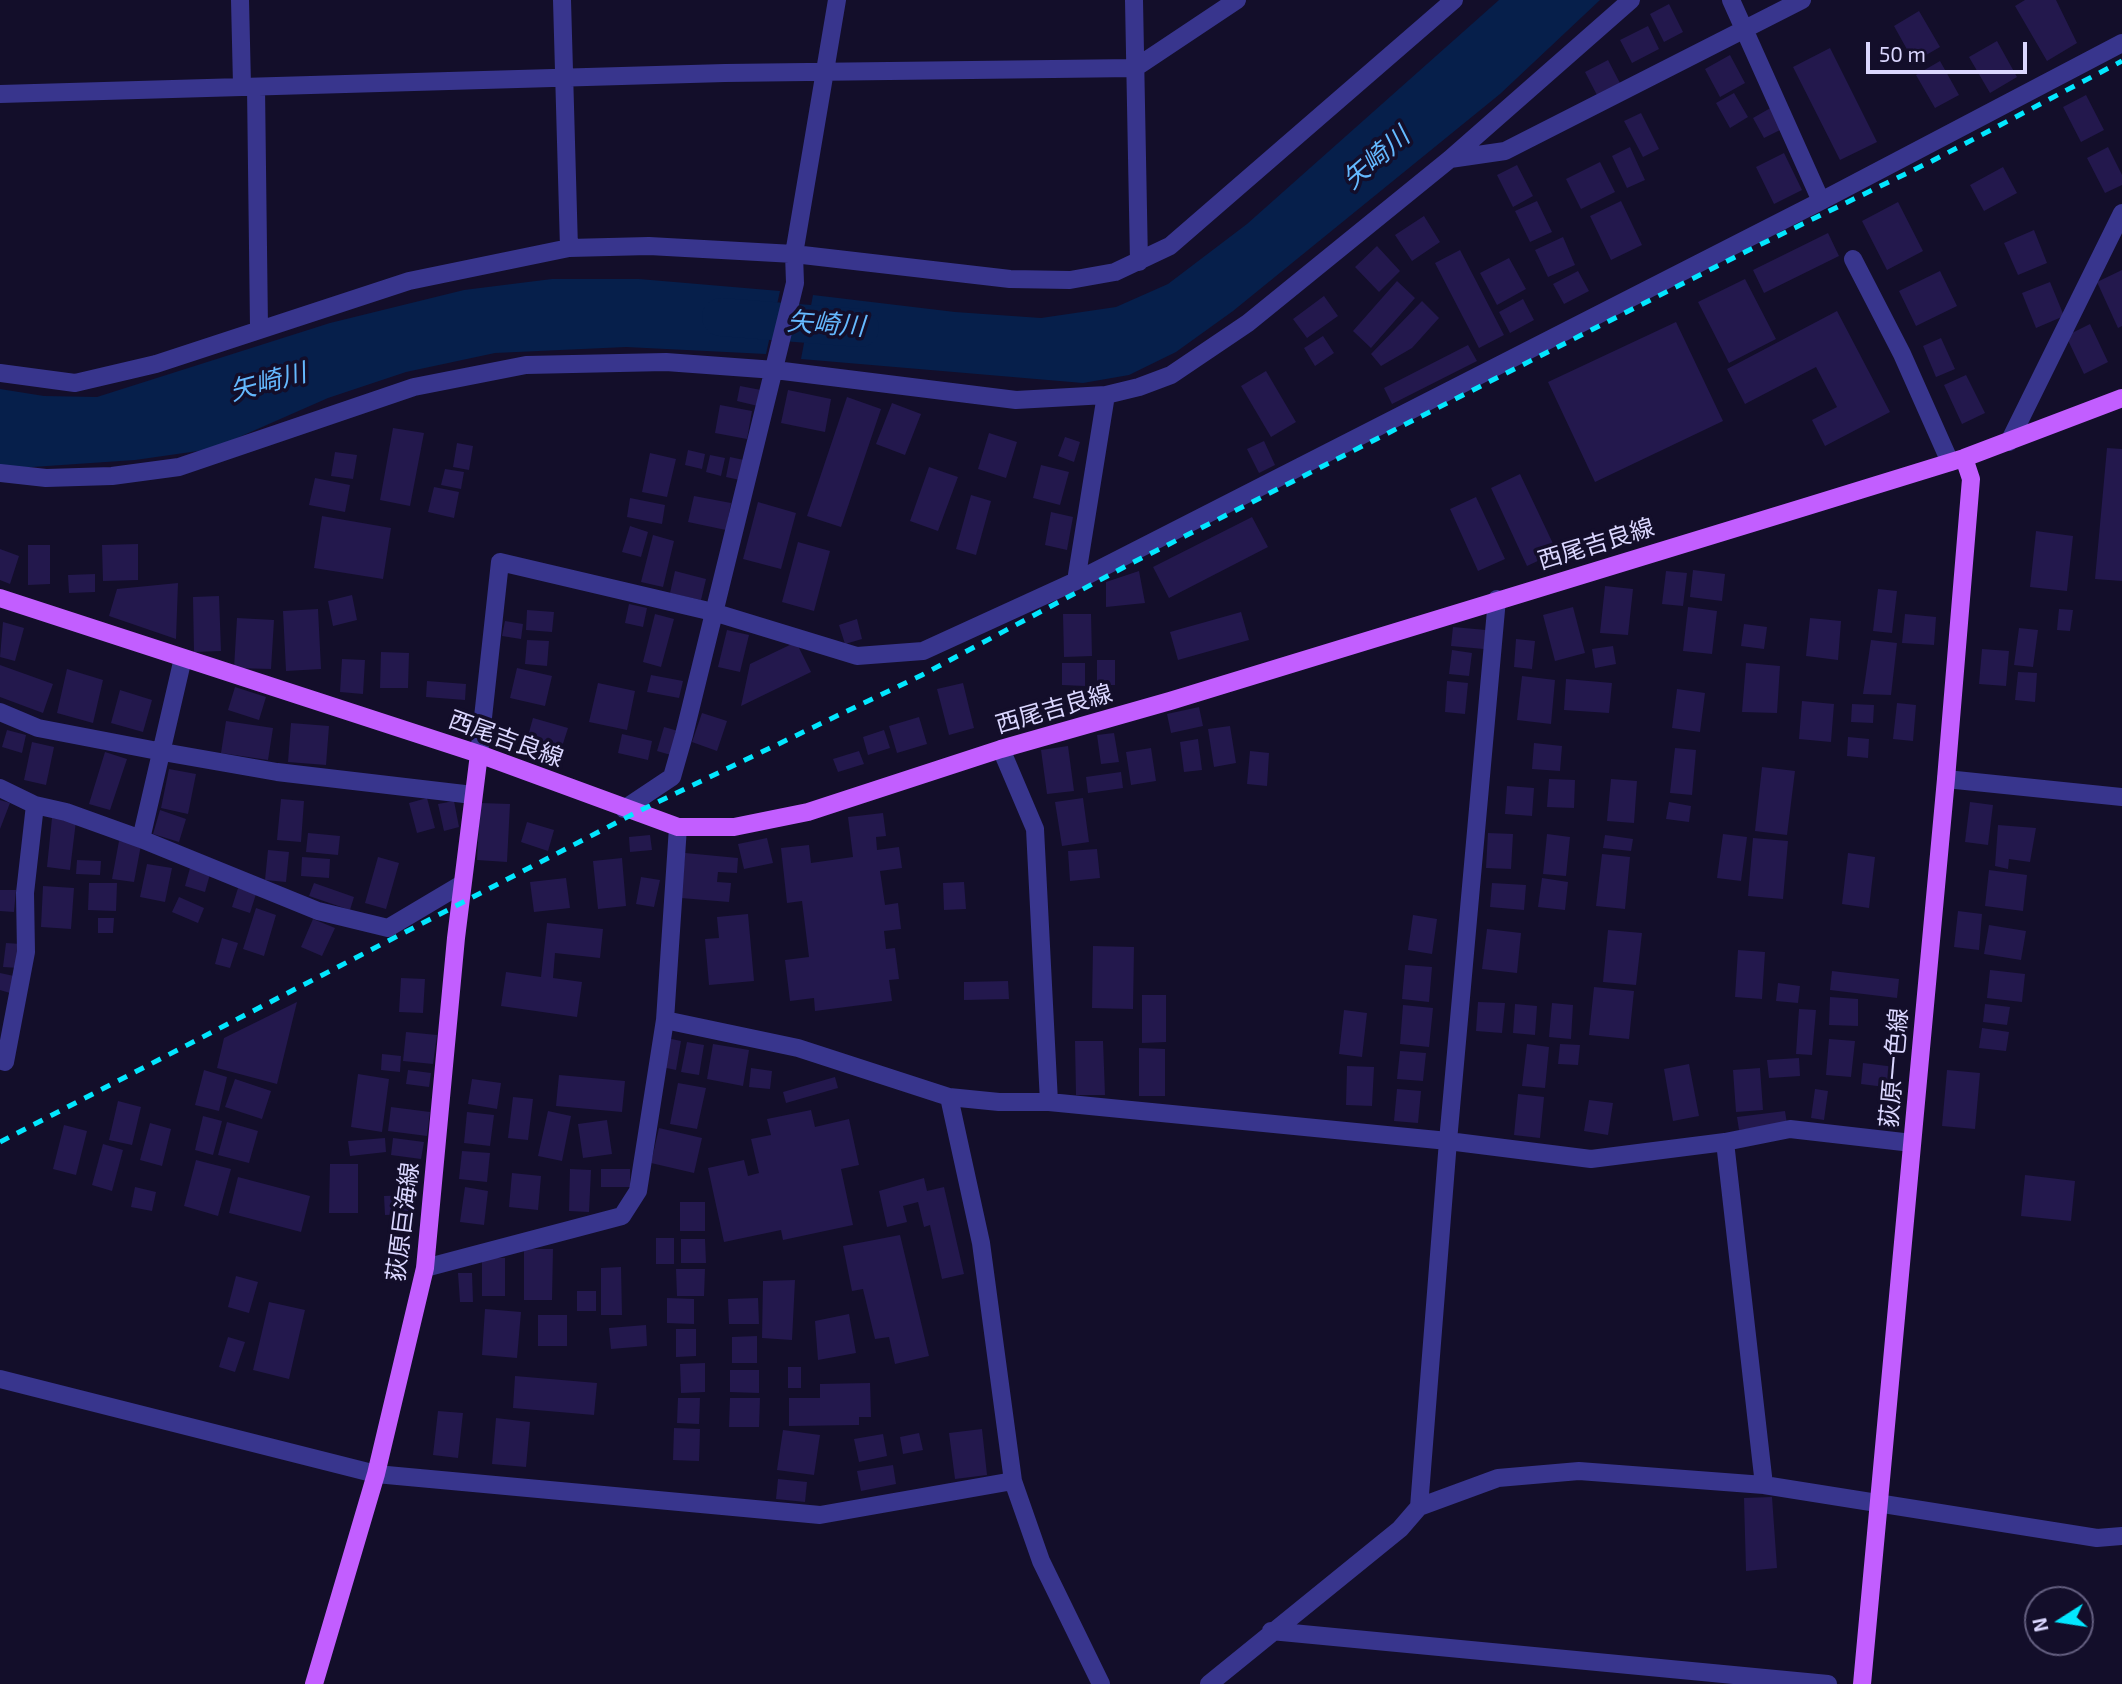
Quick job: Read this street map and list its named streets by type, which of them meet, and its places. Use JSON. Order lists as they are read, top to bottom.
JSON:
{
  "streets": {
    "main road": ["西尾吉良線", "荻原一色線", "荻原巨海線"]
  },
  "crossings": [
    ["西尾吉良線", "荻原一色線"],
    ["西尾吉良線", "荻原巨海線"]
  ],
  "water": ["矢崎川"],
  "scale_bar": "50 m",
  "north": "left"
}
